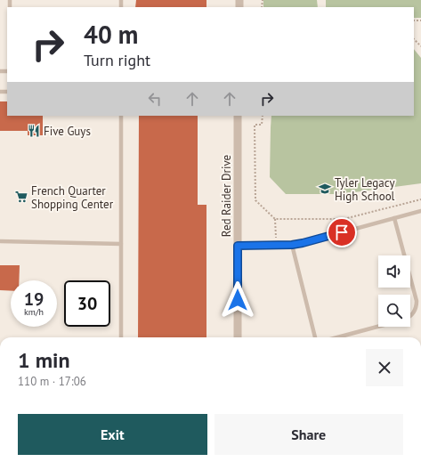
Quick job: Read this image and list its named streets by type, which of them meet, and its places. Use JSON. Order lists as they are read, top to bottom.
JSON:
{
  "streets": {
    "street": ["Red Raider Drive"]
  },
  "places": {
    "restaurant": ["Five Guys"],
    "school or university": ["Tyler Legacy High School"],
    "supermarket": ["French Quarter Shopping Center"]
  },
  "page": {
    "turn": ["40 m", "Turn right"],
    "speed": "19 km/h",
    "limit": "30",
    "heading": ["1 min", "110 m · 17:06"],
    "buttons": ["Exit", "Share"]
  }
}
